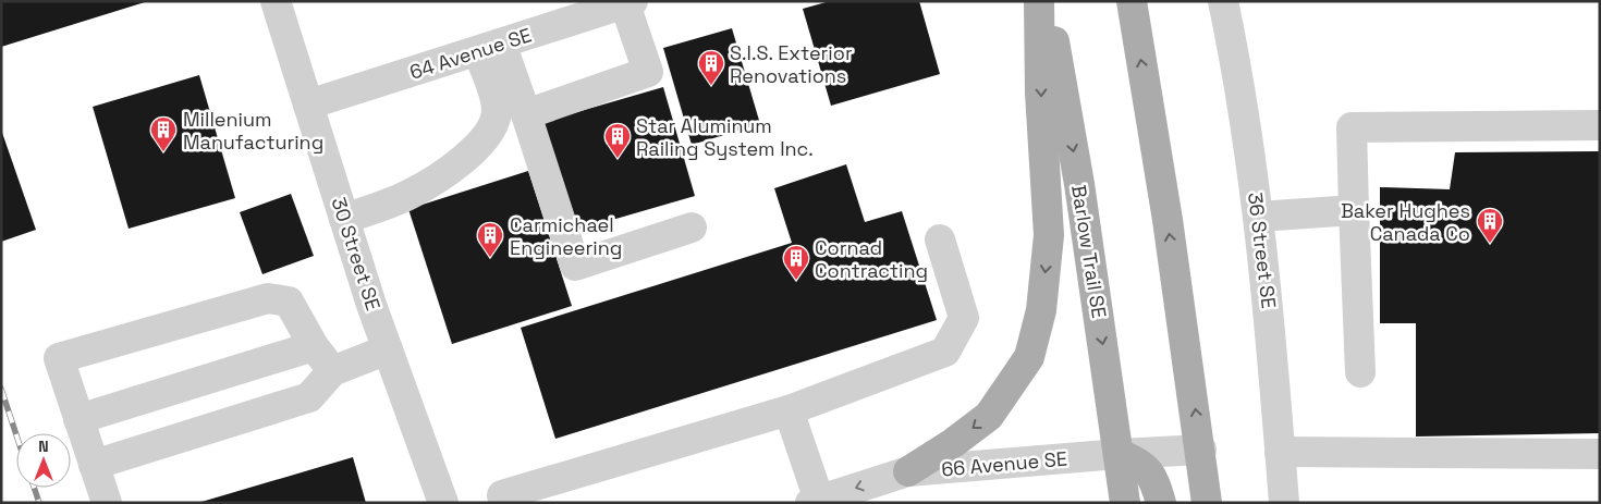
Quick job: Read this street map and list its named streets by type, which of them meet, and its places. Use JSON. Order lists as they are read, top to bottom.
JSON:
{
  "streets": {
    "main road": ["Barlow Trail SE"],
    "street": [
      "64 Avenue SE",
      "36 Street SE",
      "30 Street SE",
      "66 Avenue SE"
    ]
  },
  "crossings": [
    ["64 Avenue SE", "30 Street SE"],
    ["Barlow Trail SE", "66 Avenue SE"]
  ],
  "places": {
    "building": [
      "S.I.S. Exterior Renovations",
      "Millenium Manufacturing",
      "Star Aluminum Railing System Inc.",
      "Baker Hughes Canada Co",
      "Carmichael Engineering",
      "Cornad Contracting"
    ]
  },
  "north": "top"
}
